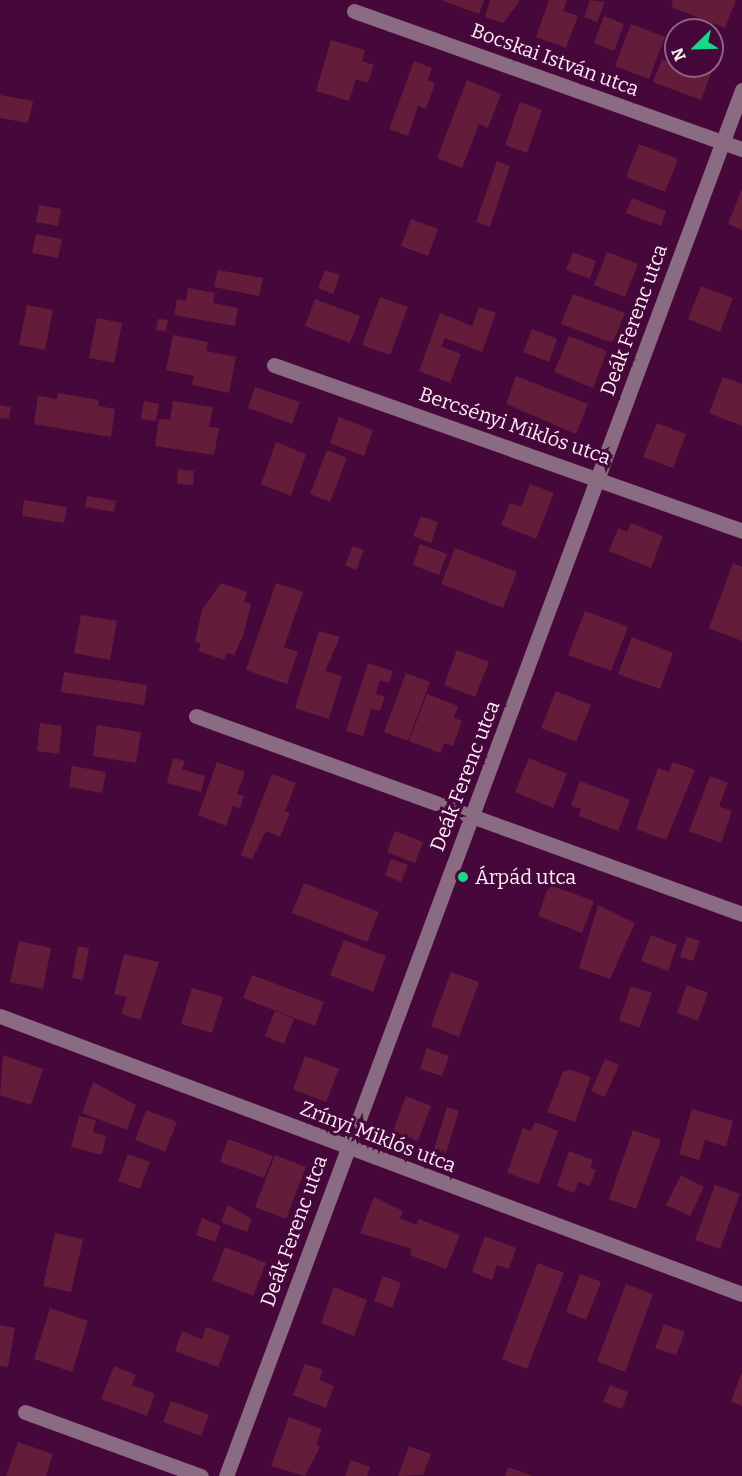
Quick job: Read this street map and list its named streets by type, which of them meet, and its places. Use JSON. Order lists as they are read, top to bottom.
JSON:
{
  "streets": {
    "street": [
      "Bocskai István utca",
      "Deák Ferenc utca",
      "Bercsényi Miklós utca",
      "Zrínyi Miklós utca"
    ]
  },
  "crossings": [
    ["Bocskai István utca", "Deák Ferenc utca"],
    ["Deák Ferenc utca", "Bercsényi Miklós utca"],
    ["Deák Ferenc utca", "Zrínyi Miklós utca"]
  ],
  "places": ["Árpád utca"],
  "north": "bottom left"
}
